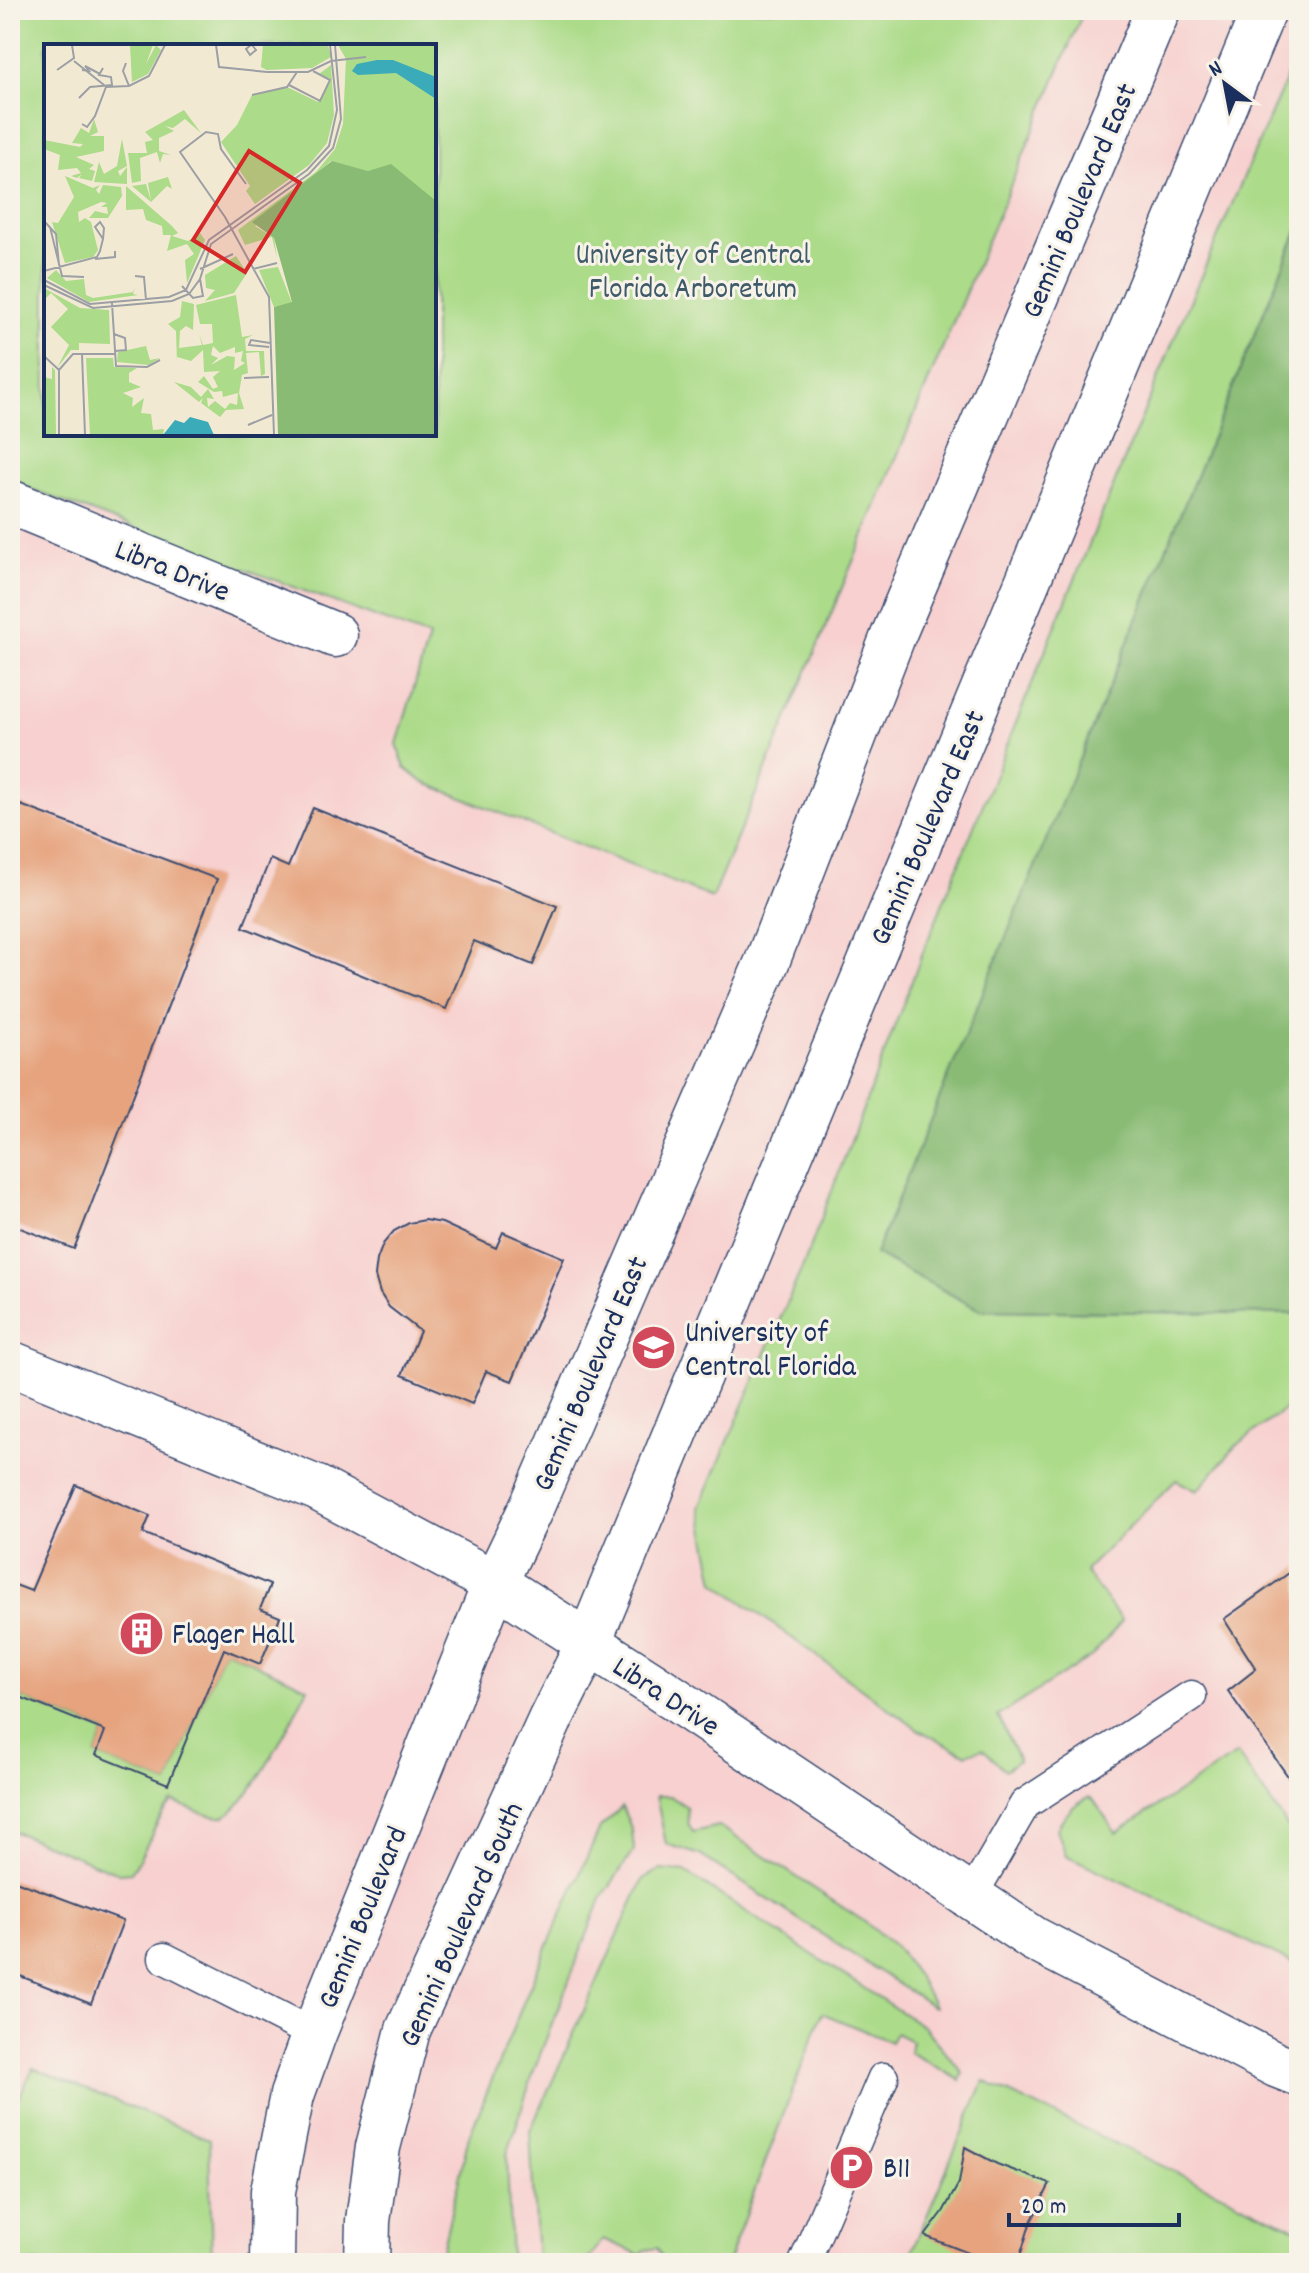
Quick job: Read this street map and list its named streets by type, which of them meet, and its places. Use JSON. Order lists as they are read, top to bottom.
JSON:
{
  "streets": {
    "street": [
      "Gemini Boulevard East",
      "Libra Drive",
      "Gemini Boulevard",
      "Gemini Boulevard South"
    ]
  },
  "crossings": [
    ["Gemini Boulevard East", "Libra Drive"],
    ["Gemini Boulevard East", "Gemini Boulevard"],
    ["Gemini Boulevard East", "Gemini Boulevard South"],
    ["Libra Drive", "Gemini Boulevard"],
    ["Libra Drive", "Gemini Boulevard South"]
  ],
  "parks": ["University of Central Florida Arboretum"],
  "places": {
    "school or university": ["University of Central Florida"],
    "building": ["Flager Hall"],
    "parking": ["B11"]
  },
  "scale_bar": "20 m",
  "north": "top left"
}
